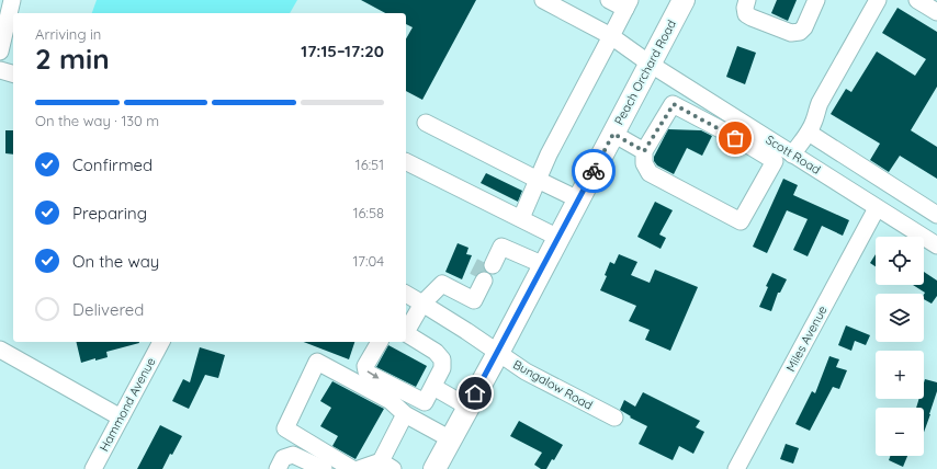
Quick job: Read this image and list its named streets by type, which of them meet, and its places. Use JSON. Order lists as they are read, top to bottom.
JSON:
{
  "streets": {
    "main road": ["Peach Orchard Road"],
    "street": [
      "Scott Road",
      "Miles Avenue",
      "Bungalow Road",
      "Hammond Avenue"
    ]
  },
  "crossings": [
    ["Peach Orchard Road", "Scott Road"],
    ["Peach Orchard Road", "Bungalow Road"],
    ["Scott Road", "Miles Avenue"]
  ],
  "page": {
    "heading": ["2 min", "Arriving in", "17:15–17:20"],
    "bar": "On the way · 130 m",
    "list": [
      ["Confirmed", "16:51"],
      ["Preparing", "16:58"],
      ["On the way", "17:04"],
      "Delivered"
    ],
    "map_buttons": ["+", "−"]
  }
}
